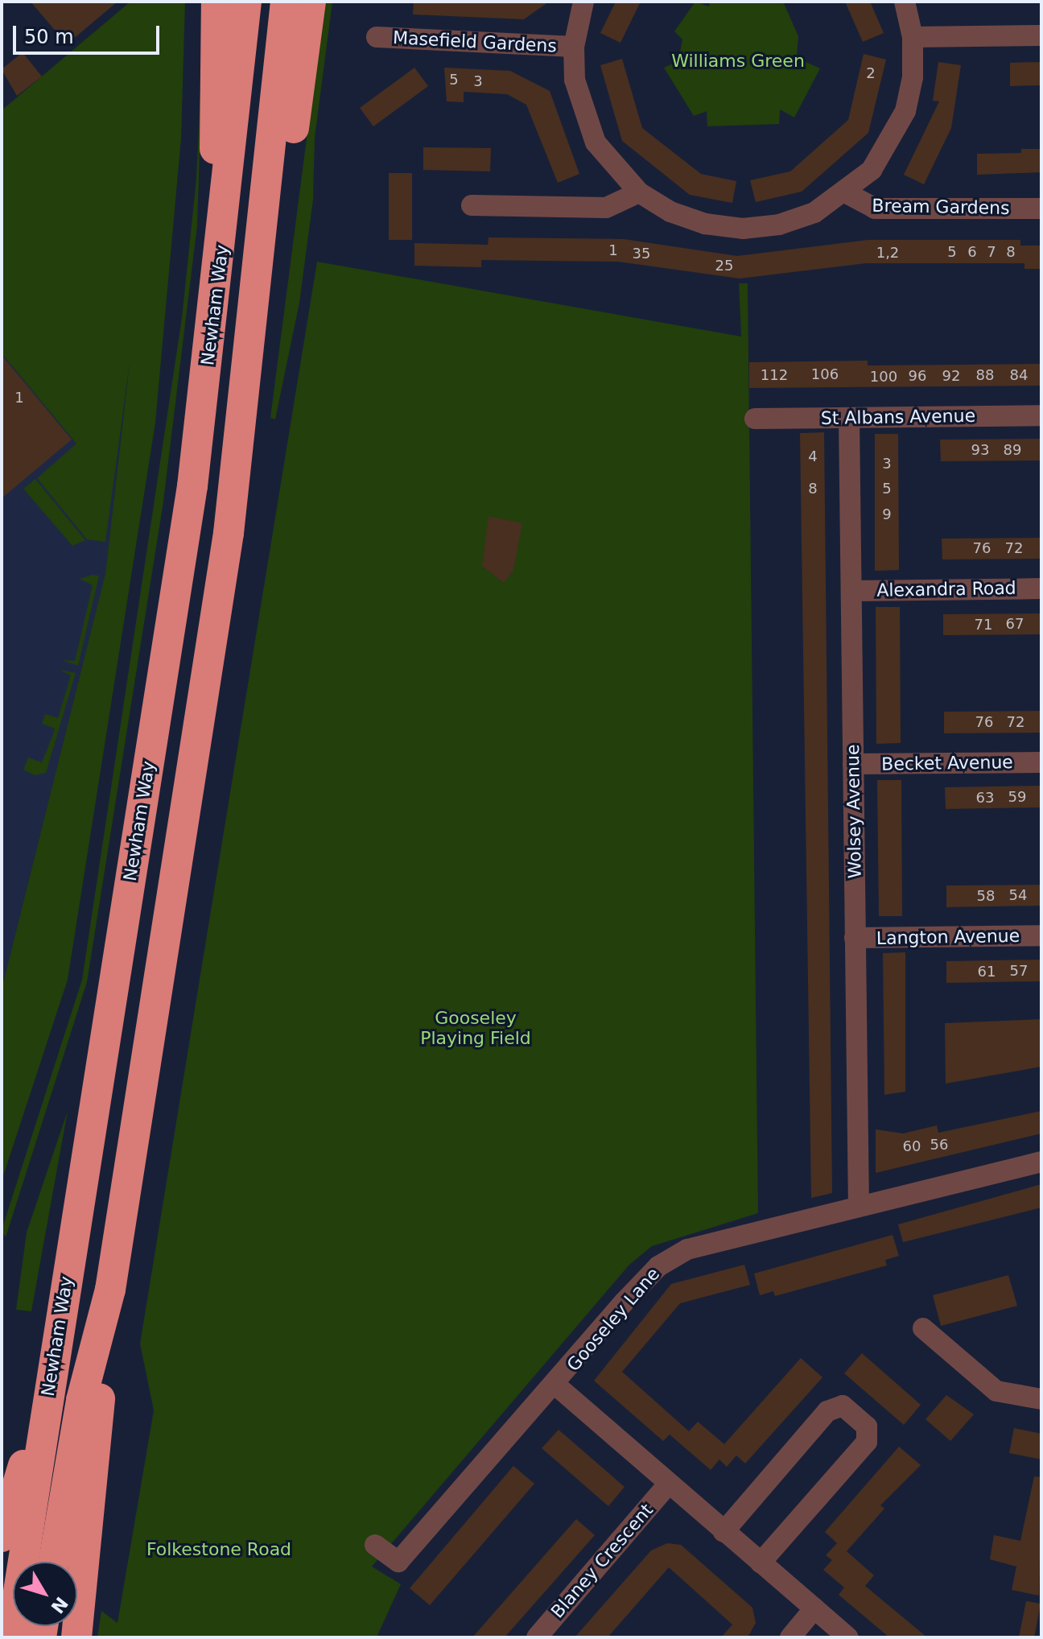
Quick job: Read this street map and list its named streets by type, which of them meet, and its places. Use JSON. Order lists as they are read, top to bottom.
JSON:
{
  "streets": {
    "highway": ["Newham Way"],
    "street": [
      "Masefield Gardens",
      "Bream Gardens",
      "St Albans Avenue",
      "Alexandra Road",
      "Becket Avenue",
      "Wolsey Avenue",
      "Langton Avenue",
      "Gooseley Lane",
      "Blaney Crescent"
    ]
  },
  "crossings": [
    ["St Albans Avenue", "Wolsey Avenue"],
    ["Alexandra Road", "Wolsey Avenue"],
    ["Becket Avenue", "Wolsey Avenue"],
    ["Wolsey Avenue", "Langton Avenue"],
    ["Wolsey Avenue", "Gooseley Lane"]
  ],
  "parks": ["Williams Green", "Gooseley Playing Field", "Folkestone Road"],
  "house_numbers": [
    "2",
    "5",
    "3",
    "1",
    "5",
    "6",
    "7",
    "8",
    "1,2",
    "35",
    "25",
    "106",
    "112",
    "88",
    "84",
    "96",
    "92",
    "100",
    "1",
    "93",
    "89",
    "4",
    "3",
    "8",
    "5",
    "9",
    "76",
    "72",
    "67",
    "71",
    "76",
    "72",
    "59",
    "63",
    "54",
    "58",
    "57",
    "61",
    "56",
    "60"
  ],
  "scale_bar": "50 m",
  "north": "bottom right"
}
